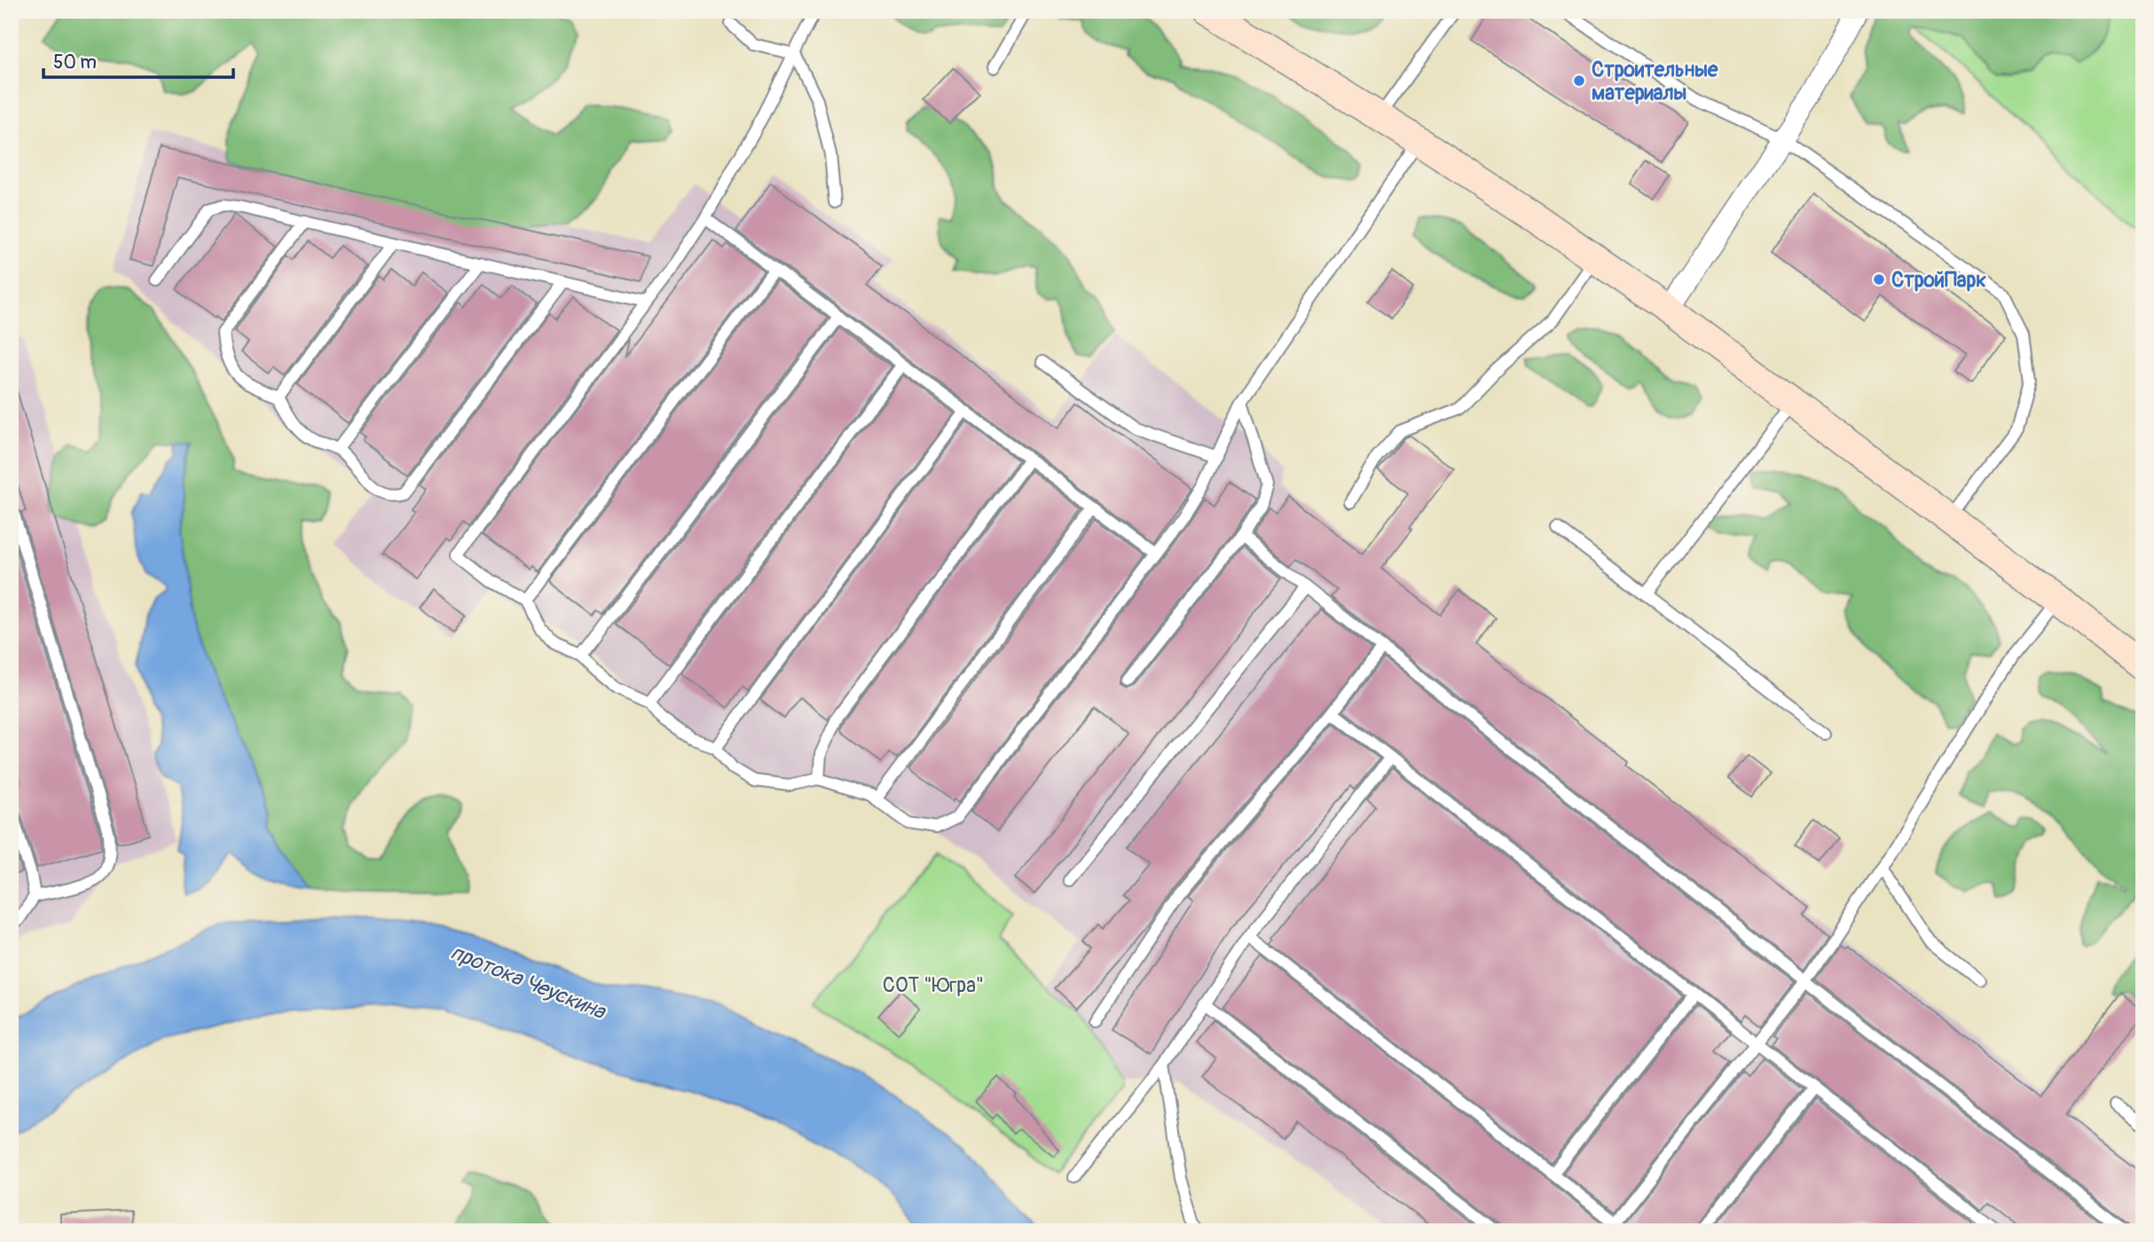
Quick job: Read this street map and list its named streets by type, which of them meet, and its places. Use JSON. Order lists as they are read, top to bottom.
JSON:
{
  "water": ["протока Чеускина"],
  "parks": ["СОТ \"Югра\""],
  "places": ["Строительные материалы", "СтройПарк"],
  "scale_bar": "50 m"
}
